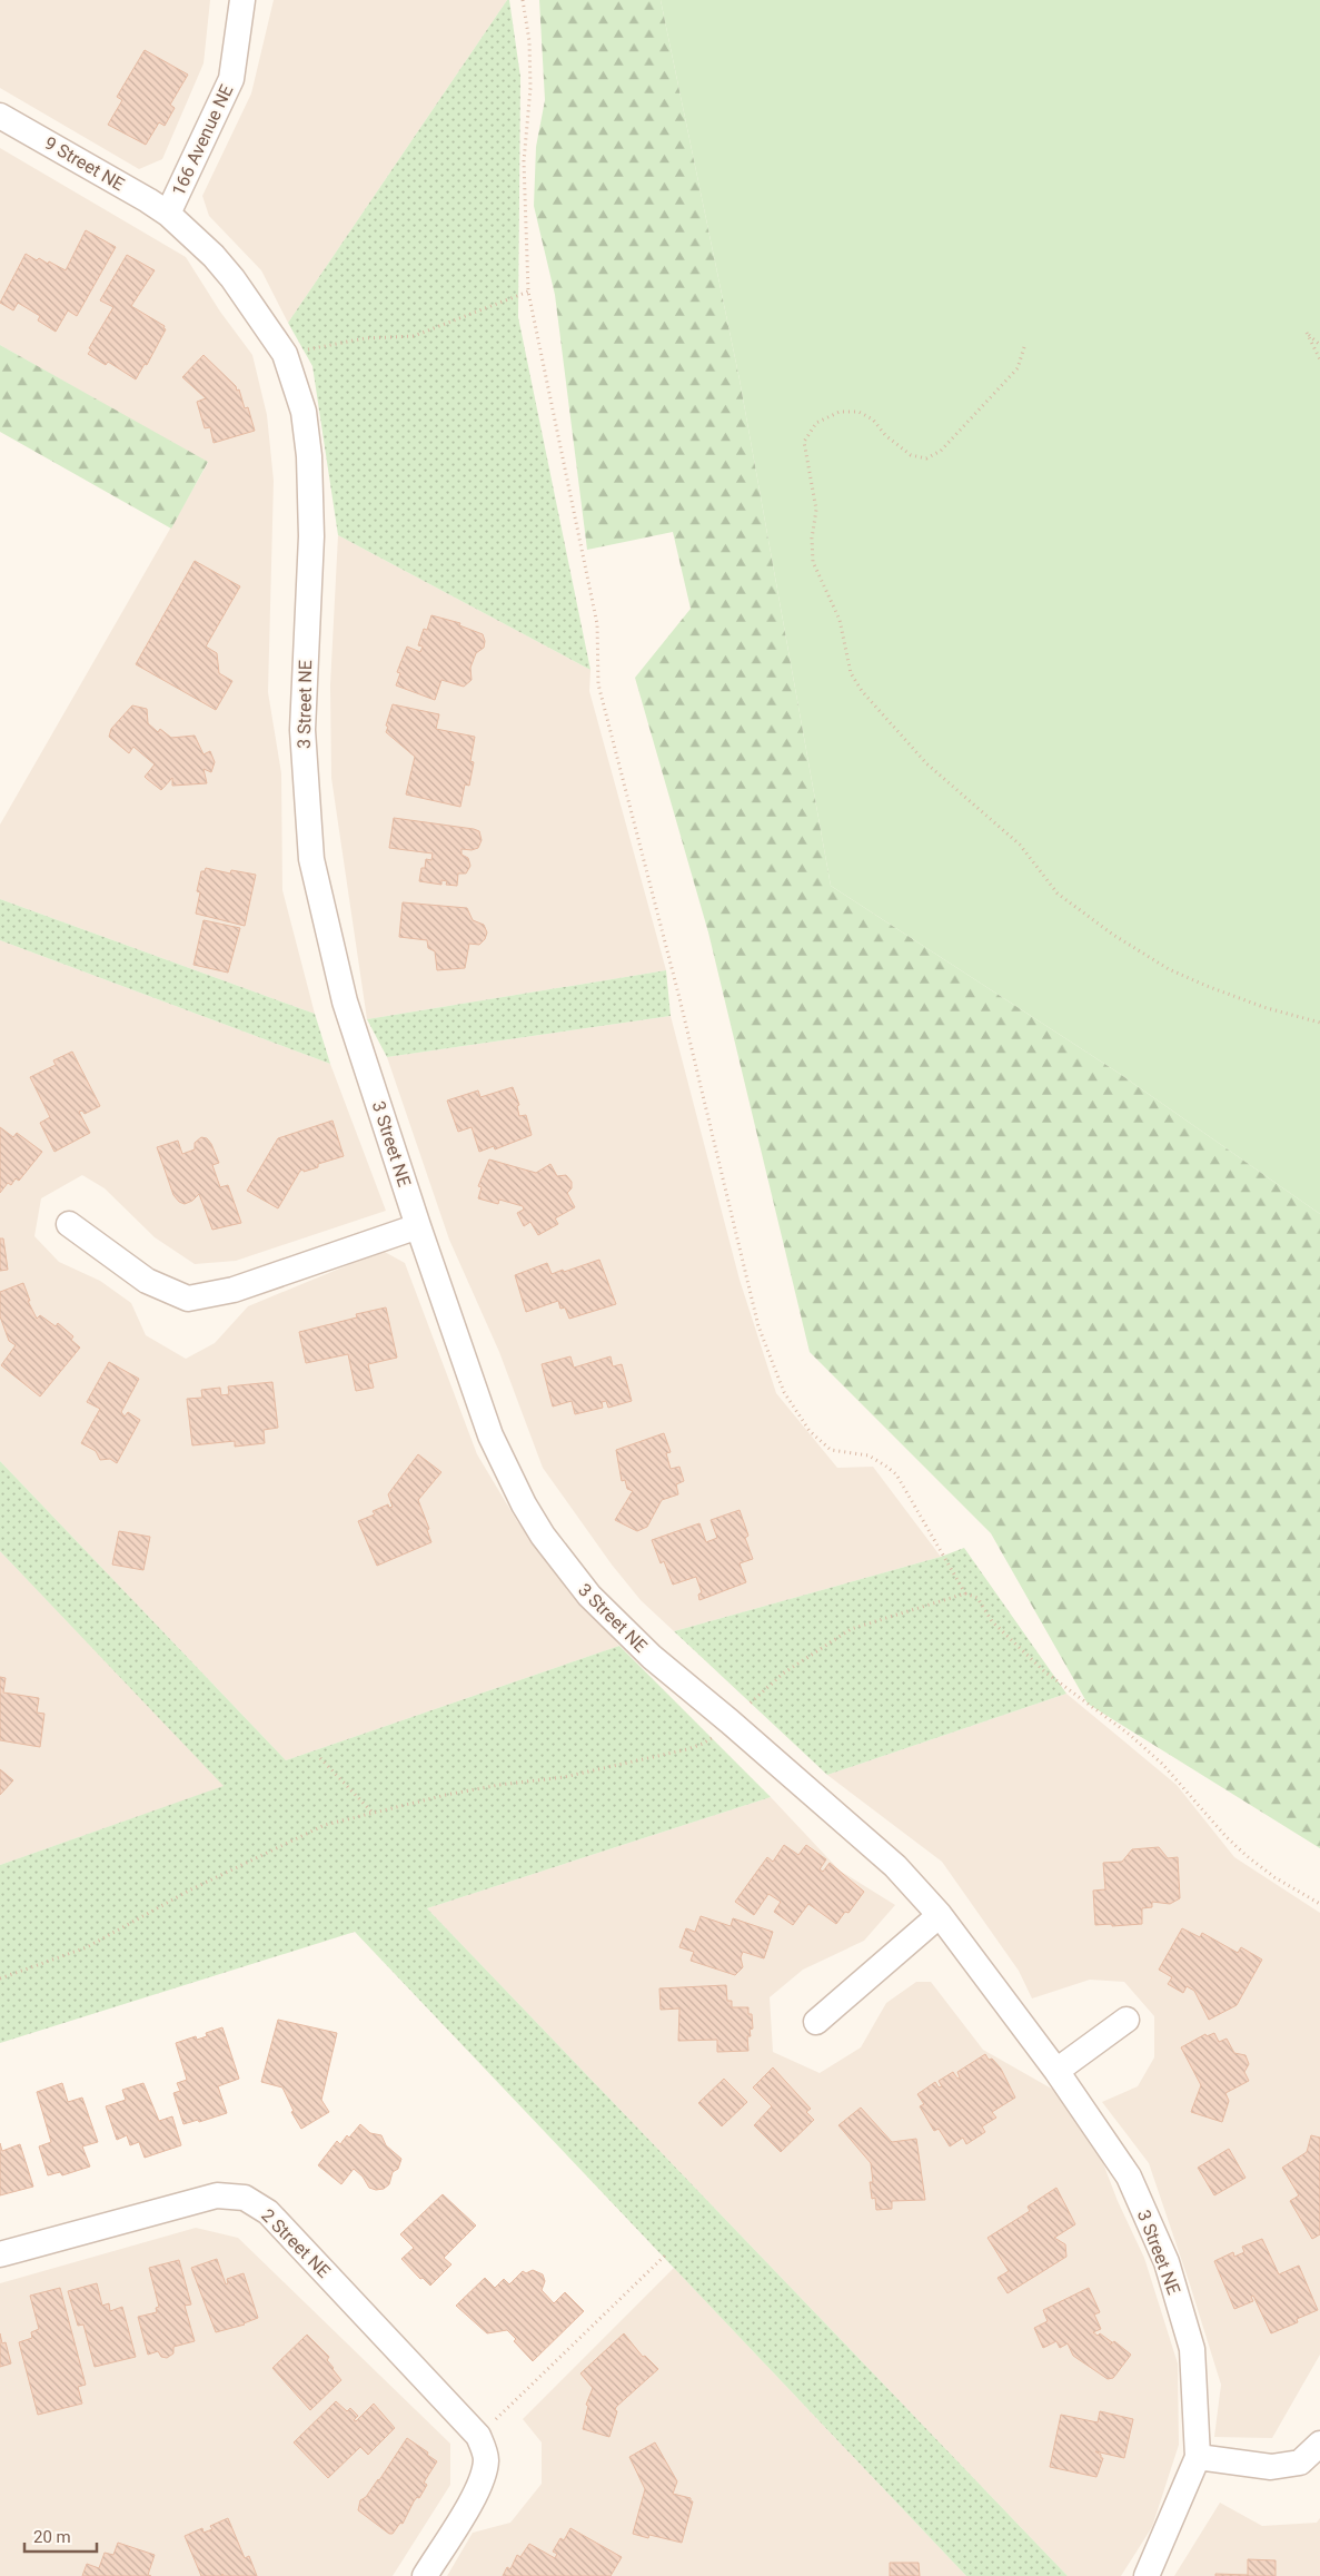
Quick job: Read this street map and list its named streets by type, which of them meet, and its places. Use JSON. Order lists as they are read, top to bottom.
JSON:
{
  "streets": {
    "street": [
      "166 Avenue NE",
      "9 Street NE",
      "3 Street NE",
      "2 Street NE"
    ]
  },
  "crossings": [
    ["166 Avenue NE", "9 Street NE"],
    ["166 Avenue NE", "3 Street NE"],
    ["9 Street NE", "3 Street NE"]
  ],
  "scale_bar": "20 m"
}
